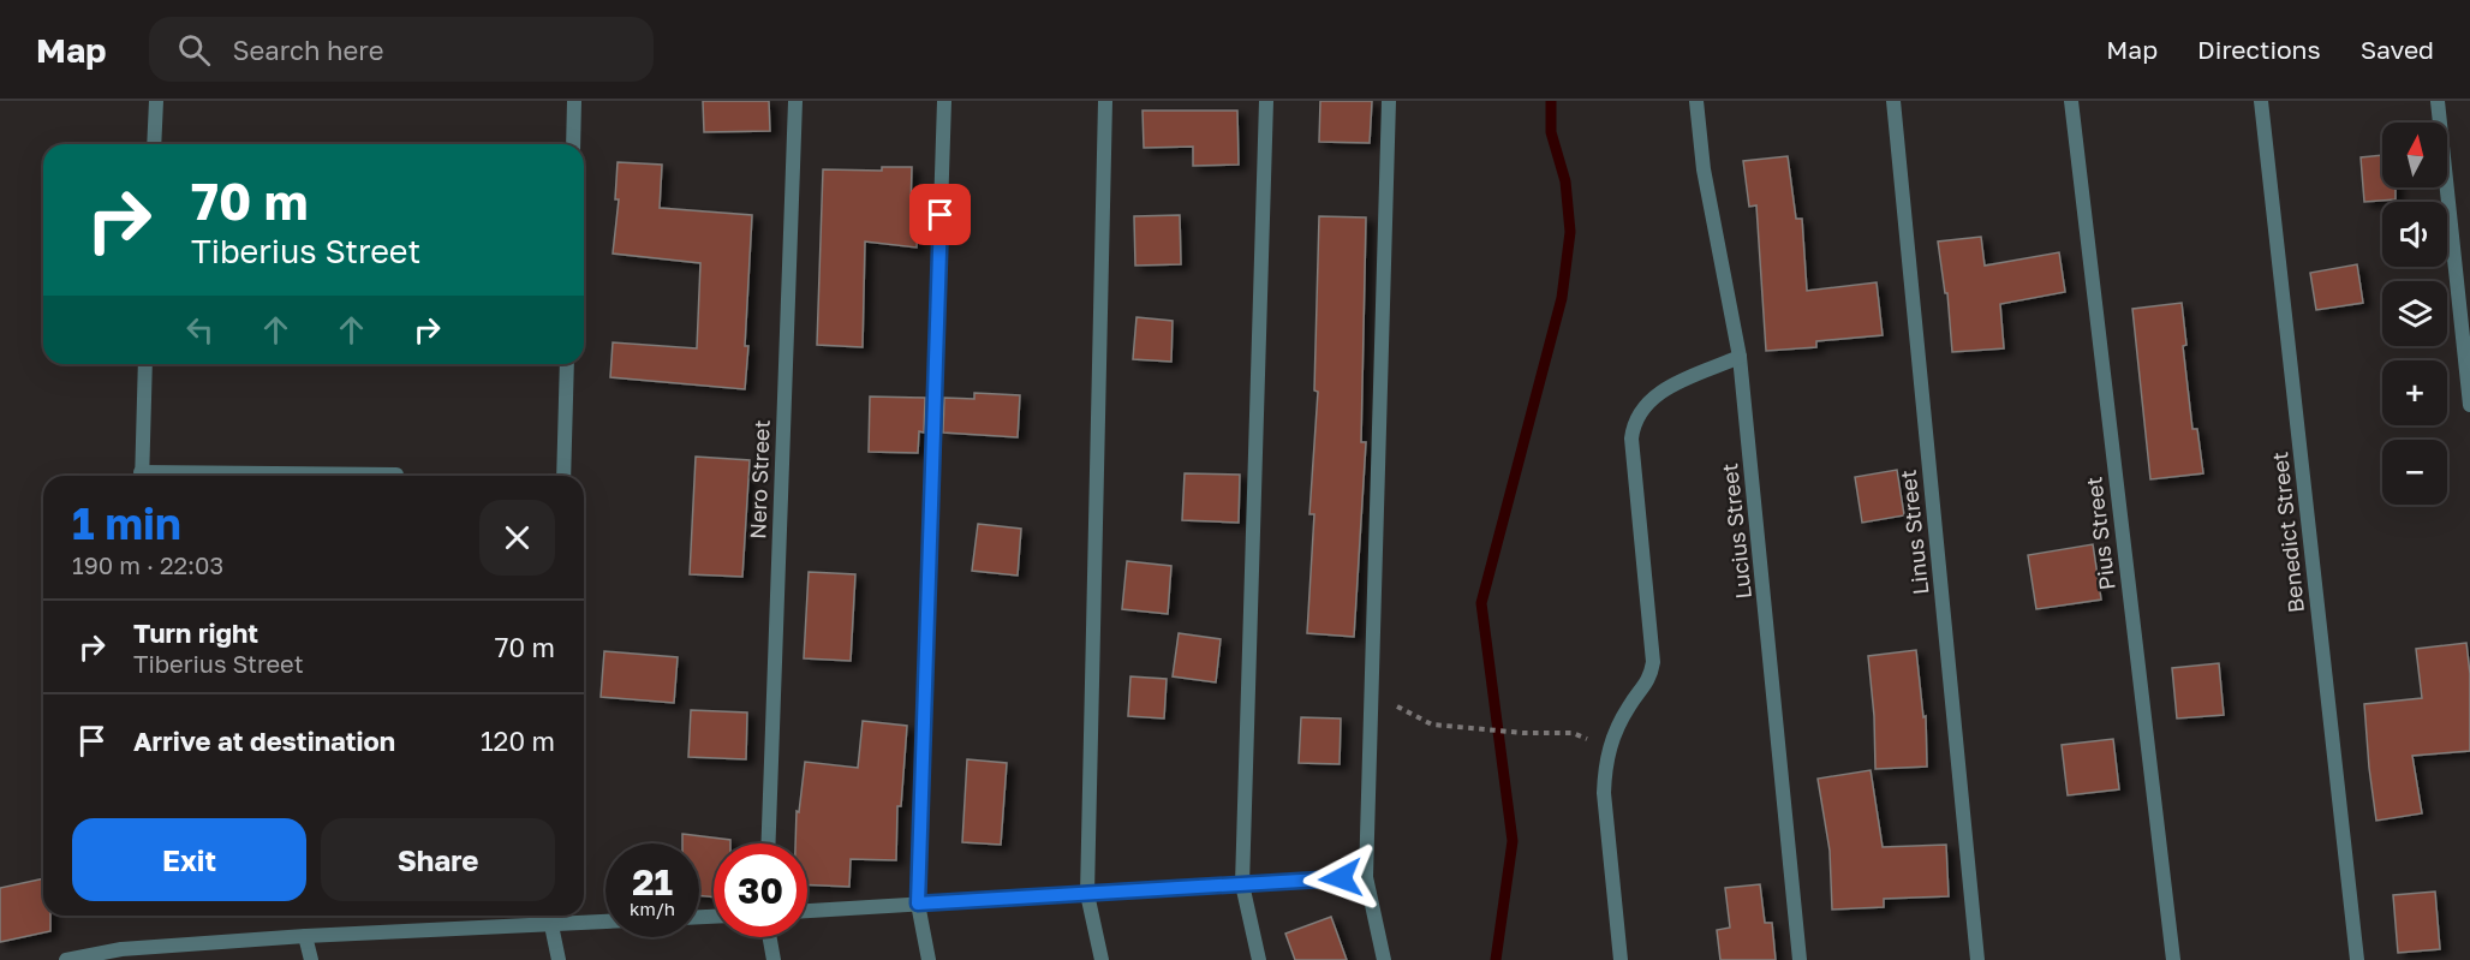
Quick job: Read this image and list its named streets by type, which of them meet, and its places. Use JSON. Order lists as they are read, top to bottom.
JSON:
{
  "streets": {
    "street": [
      "Nero Street",
      "Lucius Street",
      "Linus Street",
      "Benedict Street",
      "Pius Street"
    ]
  },
  "north": "top",
  "page": {
    "header": "Map",
    "search": "Search here",
    "nav": ["Map", "Directions", "Saved"],
    "map_buttons": ["+", "−"],
    "turn": ["70 m", "Tiberius Street"],
    "heading": ["1 min", "190 m · 22:03"],
    "list": [
      {
        "name": "Turn right",
        "note": "Tiberius Street",
        "value": "70 m"
      },
      {
        "name": "Arrive at destination",
        "value": "120 m"
      }
    ],
    "buttons": ["Exit", "Share"],
    "speed": "21 km/h",
    "limit": "30"
  }
}
